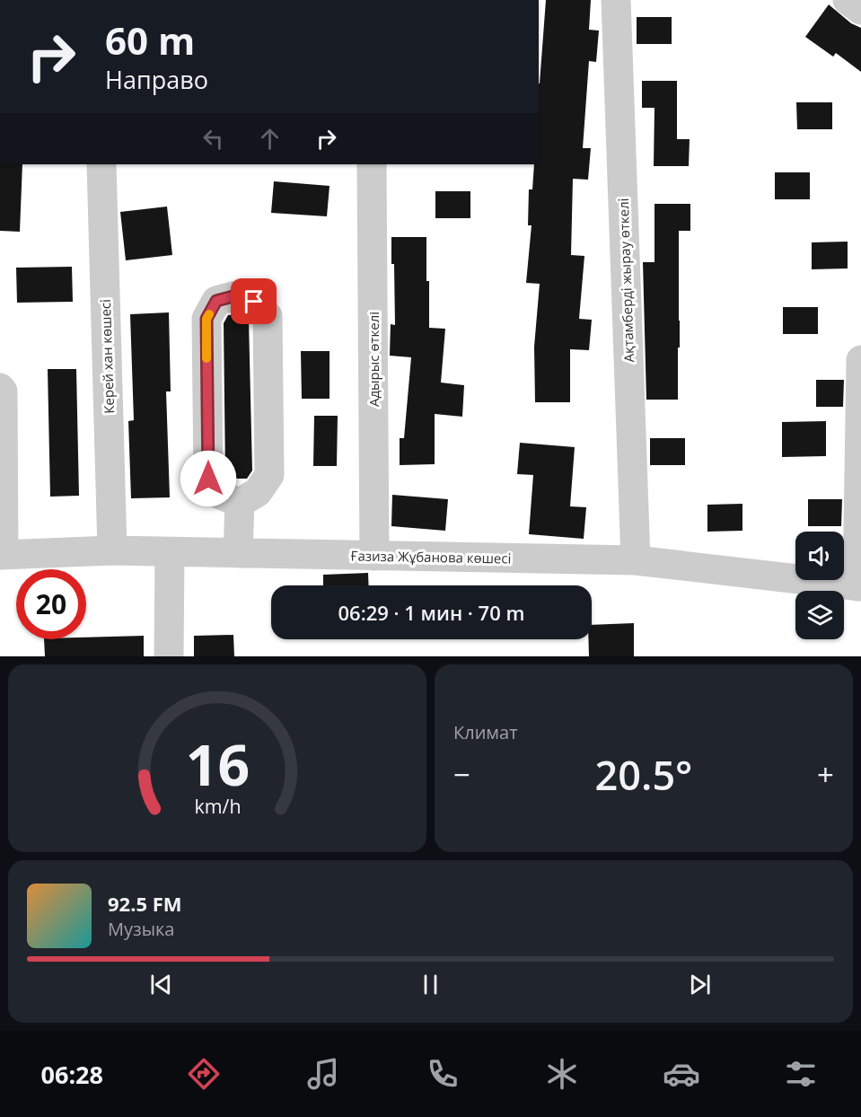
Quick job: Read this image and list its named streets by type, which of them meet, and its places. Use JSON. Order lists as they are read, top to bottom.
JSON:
{
  "streets": {
    "street": [
      "Ақтамберді жырау өткелі",
      "Керей хан көшесі",
      "Адырыс өткелі",
      "Ғазиза Жұбанова көшесі"
    ]
  },
  "crossings": [
    ["Ақтамберді жырау өткелі", "Ғазиза Жұбанова көшесі"],
    ["Керей хан көшесі", "Ғазиза Жұбанова көшесі"],
    ["Адырыс өткелі", "Ғазиза Жұбанова көшесі"]
  ],
  "page": {
    "turn": ["60 m", "Направо"],
    "limit": "20",
    "trip": "06:29 · 1 мин · 70 m",
    "tile": "Климат",
    "heat": ["−", "20.5°", "+"],
    "song": ["92.5 FM", "Музыка"],
    "tabs": "06:28",
    "gauge": ["16", "km/h"]
  }
}
